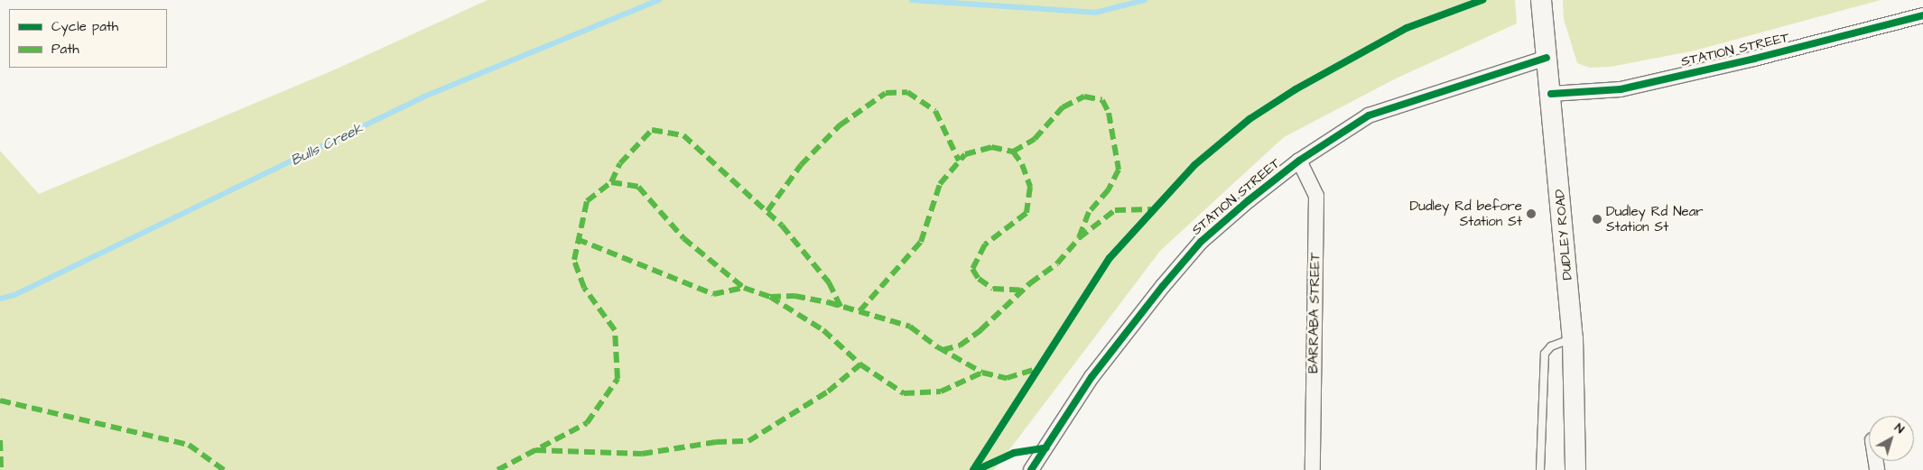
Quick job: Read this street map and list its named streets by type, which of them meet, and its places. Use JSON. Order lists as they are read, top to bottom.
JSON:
{
  "streets": {
    "main road": ["DUDLEY ROAD"],
    "street": ["STATION STREET", "BARRABA STREET"]
  },
  "crossings": [
    ["STATION STREET", "DUDLEY ROAD"],
    ["STATION STREET", "BARRABA STREET"]
  ],
  "water": ["Bulls Creek"],
  "places": ["Dudley Rd before Station St", "Dudley Rd Near Station St"],
  "legend": ["Cycle path", "Path"],
  "north": "top right"
}
